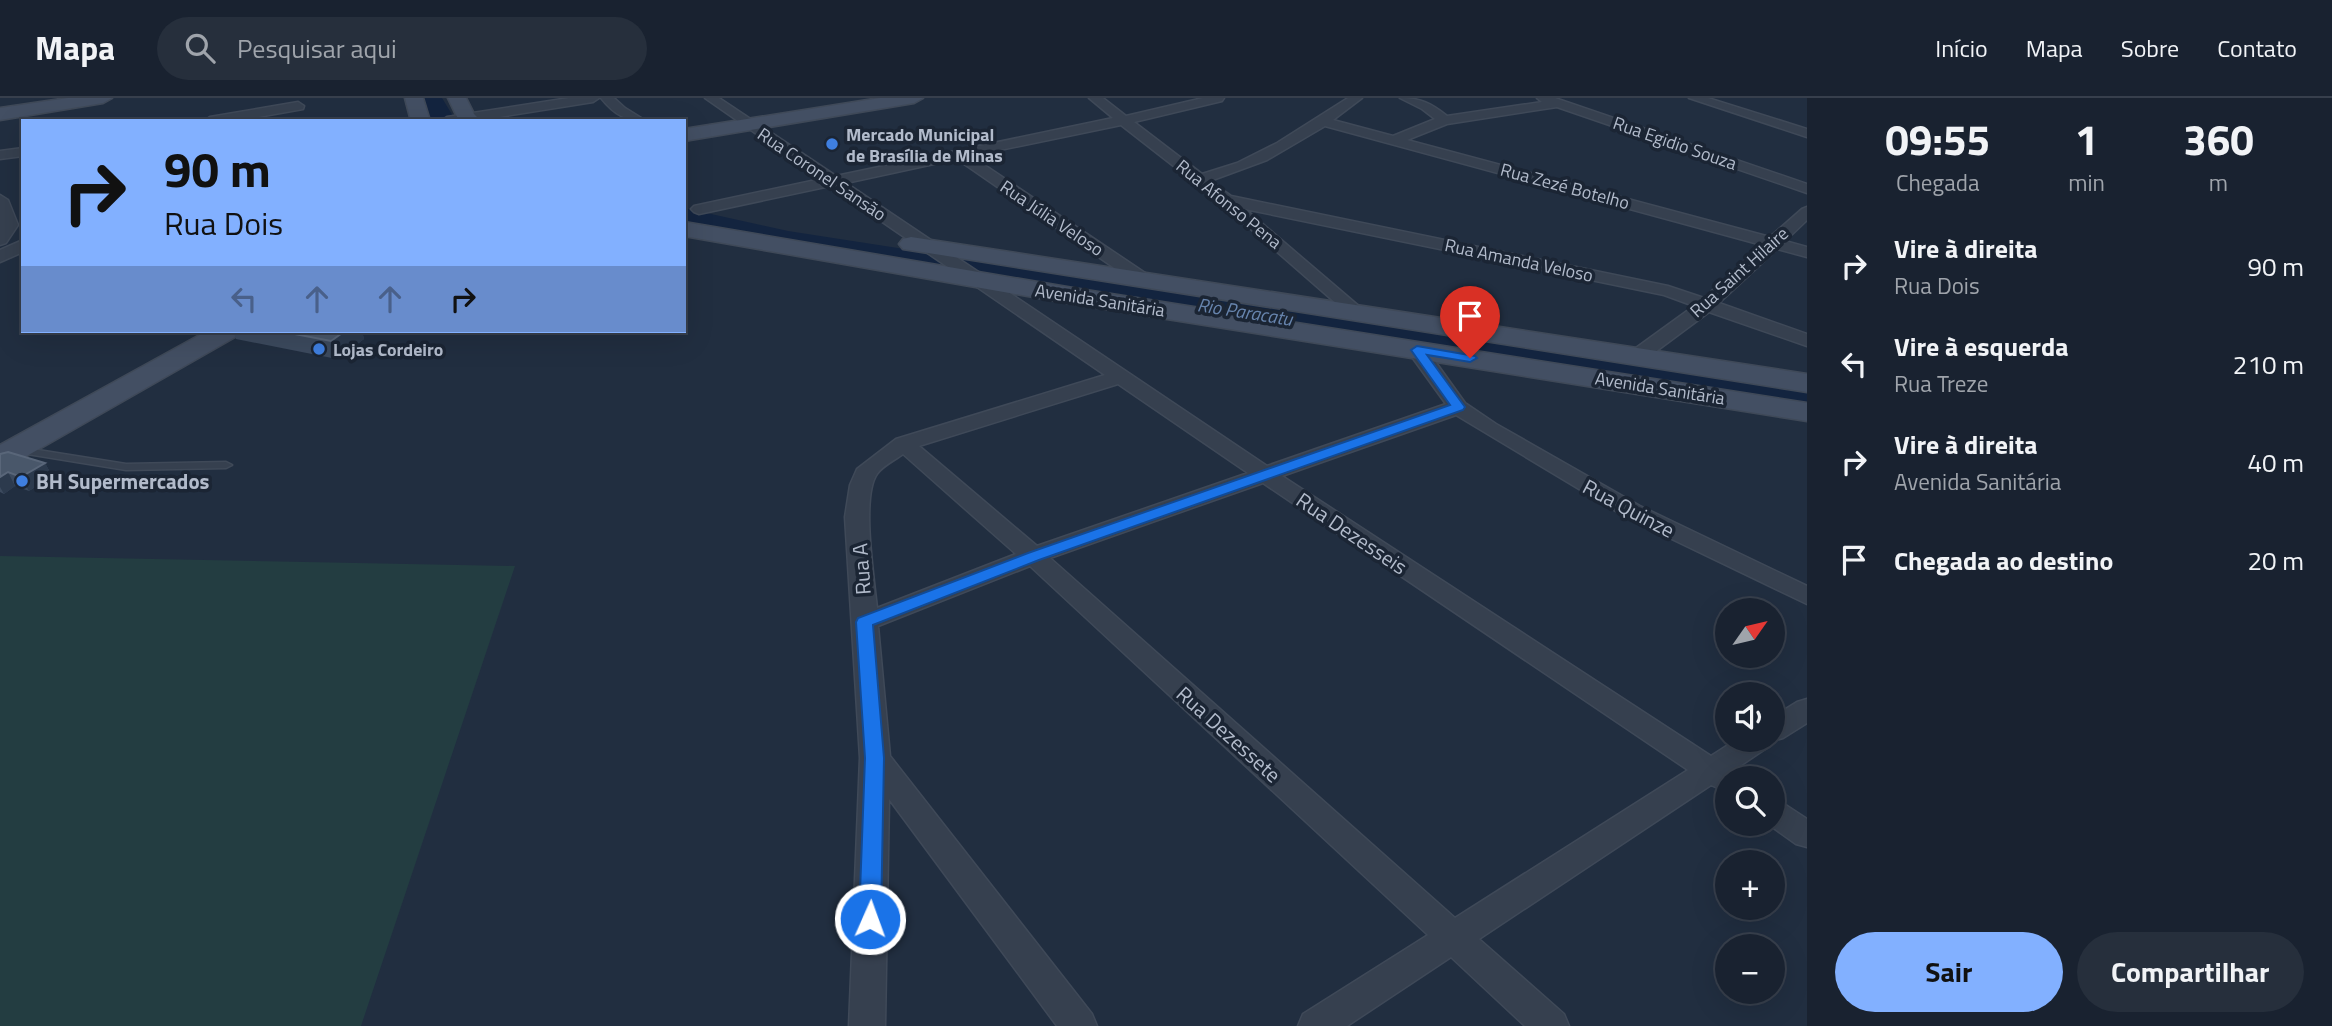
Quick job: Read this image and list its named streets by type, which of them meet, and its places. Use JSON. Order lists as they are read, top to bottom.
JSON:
{
  "streets": {
    "street": [
      "Rua Egidio Souza",
      "Rua Coronel Sansão",
      "Rua Zezé Botelho",
      "Rua Afonso Pena",
      "Rua Júlia Veloso",
      "Rua Amanda Veloso",
      "Rua Saint Hilaire",
      "Avenida Sanitária",
      "Rua Quinze",
      "Rua Dezesseis",
      "Rua A",
      "Rua Dezessete"
    ]
  },
  "crossings": [
    ["Rua Coronel Sansão", "Avenida Sanitária"],
    ["Rua Coronel Sansão", "Rua Dezesseis"],
    ["Rua Zezé Botelho", "Rua Saint Hilaire"],
    ["Rua Afonso Pena", "Rua Amanda Veloso"],
    ["Rua Afonso Pena", "Avenida Sanitária"],
    ["Rua Júlia Veloso", "Avenida Sanitária"],
    ["Rua Amanda Veloso", "Rua Saint Hilaire"],
    ["Rua Saint Hilaire", "Avenida Sanitária"],
    ["Avenida Sanitária", "Rua Dezesseis"],
    ["Rua Dezesseis", "Rua A"],
    ["Rua A", "Rua Dezessete"]
  ],
  "water": ["Rio Paracatu"],
  "places": ["Mercado Municipal de Brasília de Minas", "Lojas Cordeiro", "BH Supermercados"],
  "north": "top right",
  "page": {
    "header": "Mapa",
    "search": "Pesquisar aqui",
    "nav": [
      "Início",
      "Mapa",
      "Sobre",
      "Contato"
    ],
    "eta": [
      "09:55",
      "Chegada",
      "1",
      "min",
      "360",
      "m"
    ],
    "turn": ["90 m", "Rua Dois"],
    "list": [
      {
        "name": "Vire à direita",
        "note": "Rua Dois",
        "value": "90 m"
      },
      {
        "name": "Vire à esquerda",
        "note": "Rua Treze",
        "value": "210 m"
      },
      {
        "name": "Vire à direita",
        "note": "Avenida Sanitária",
        "value": "40 m"
      },
      {
        "name": "Chegada ao destino",
        "value": "20 m"
      }
    ],
    "map_buttons": ["+", "−"],
    "buttons": ["Sair", "Compartilhar"]
  }
}
